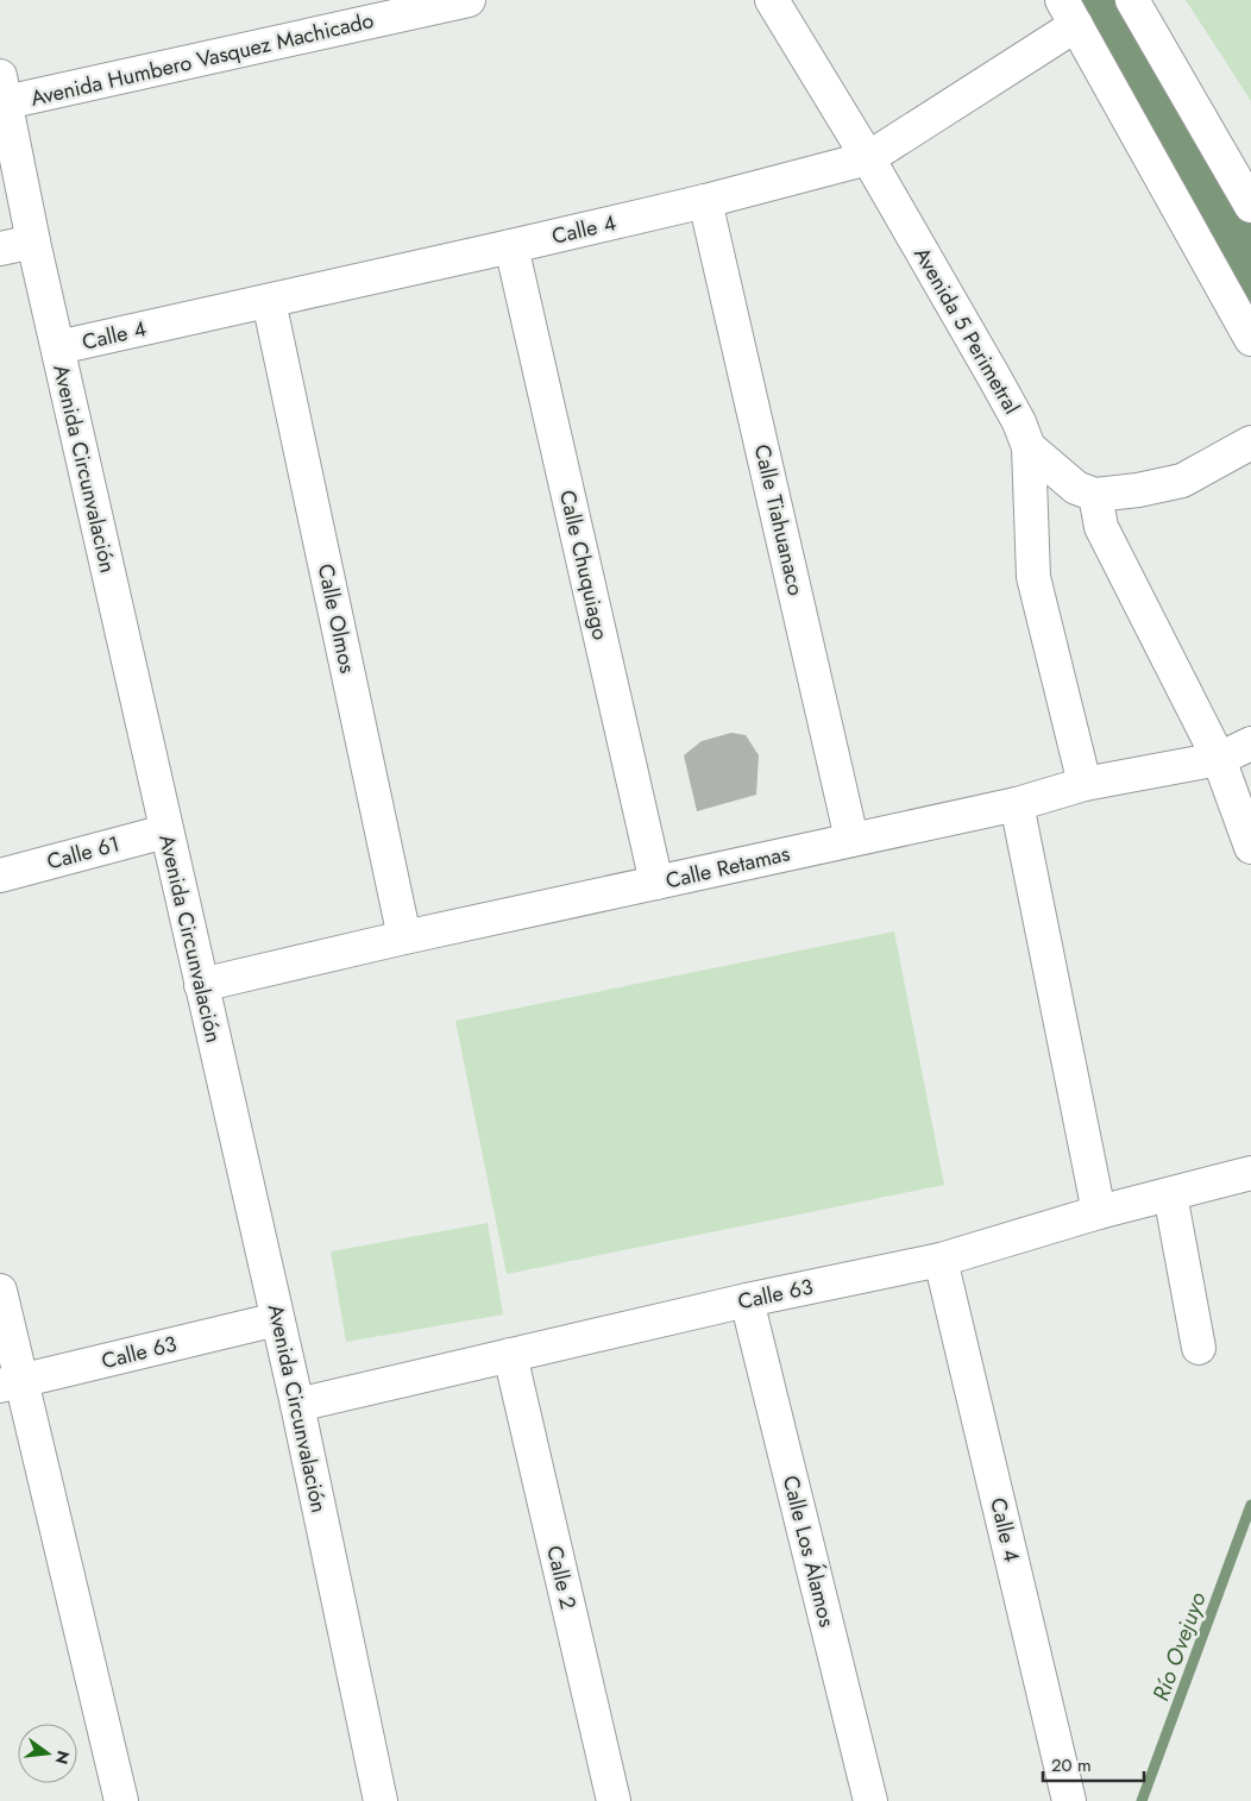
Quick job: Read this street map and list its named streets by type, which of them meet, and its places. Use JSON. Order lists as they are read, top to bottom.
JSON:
{
  "streets": {
    "street": [
      "Avenida Humbero Vasquez Machicado",
      "Calle 4",
      "Avenida 5 Perimetral",
      "Avenida Circunvalación",
      "Calle Tiahuanaco",
      "Calle Chuquiago",
      "Calle Olmos",
      "Calle 61",
      "Calle Retamas",
      "Calle 63",
      "Calle Los Álamos",
      "Calle 2"
    ]
  },
  "crossings": [
    ["Avenida Humbero Vasquez Machicado", "Avenida Circunvalación"],
    ["Calle 4", "Avenida 5 Perimetral"],
    ["Calle 4", "Avenida Circunvalación"],
    ["Calle 4", "Calle Tiahuanaco"],
    ["Calle 4", "Calle Chuquiago"],
    ["Calle 4", "Calle Olmos"],
    ["Calle 4", "Calle 63"],
    ["Avenida Circunvalación", "Calle 61"],
    ["Avenida Circunvalación", "Calle Retamas"],
    ["Avenida Circunvalación", "Calle 63"],
    ["Calle Tiahuanaco", "Calle Retamas"],
    ["Calle Chuquiago", "Calle Retamas"],
    ["Calle Olmos", "Calle Retamas"],
    ["Calle 63", "Calle Los Álamos"],
    ["Calle 63", "Calle 2"]
  ],
  "water": ["Río Ovejuyo"],
  "scale_bar": "20 m",
  "north": "right"
}
